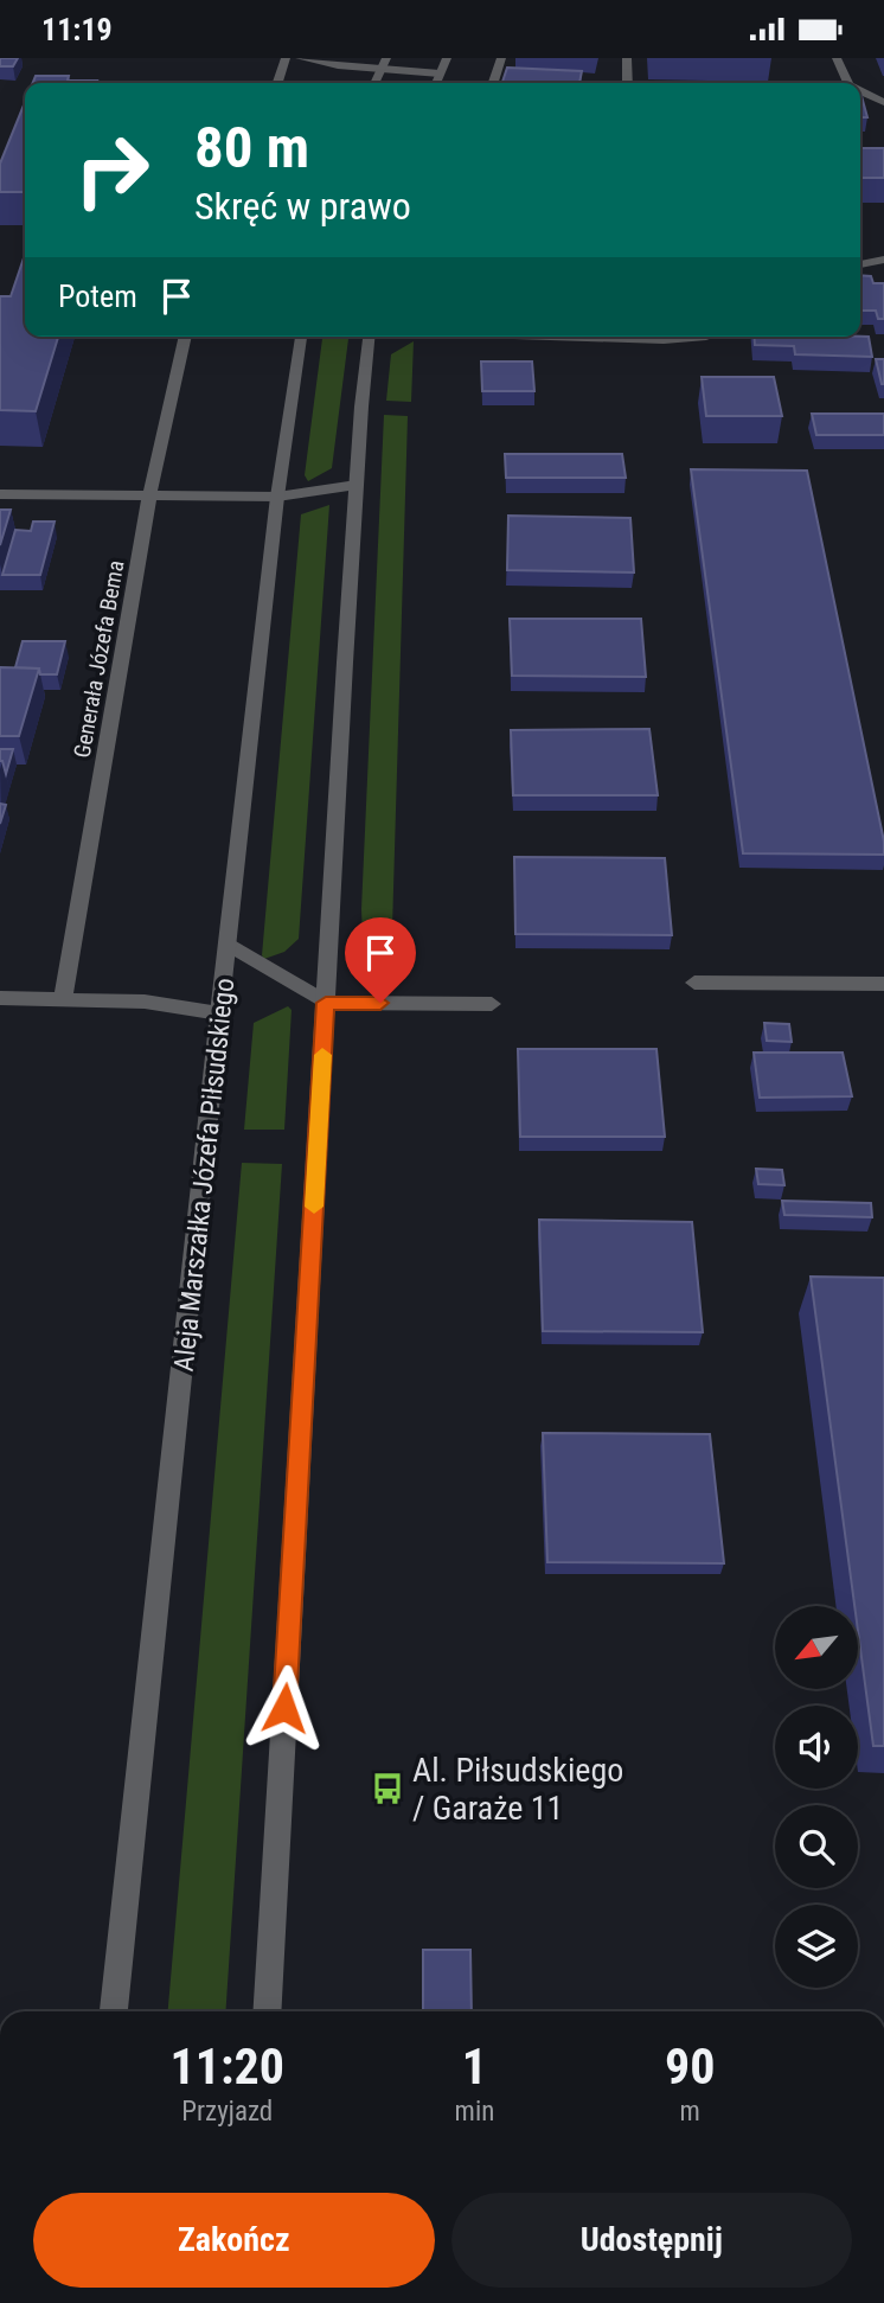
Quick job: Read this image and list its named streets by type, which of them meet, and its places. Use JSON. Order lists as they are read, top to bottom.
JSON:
{
  "streets": {
    "street": ["Generała Józefa Bema", "Aleja Marszałka Józefa Piłsudskiego"]
  },
  "places": {
    "bus stop": ["Al. Piłsudskiego / Garaże 11"]
  },
  "north": "bottom left",
  "page": {
    "status": "11:19",
    "turn": ["80 m", "Skręć w prawo"],
    "then": "Potem",
    "eta": [
      "11:20",
      "Przyjazd",
      "1",
      "min",
      "90",
      "m"
    ],
    "buttons": ["Zakończ", "Udostępnij"]
  }
}
